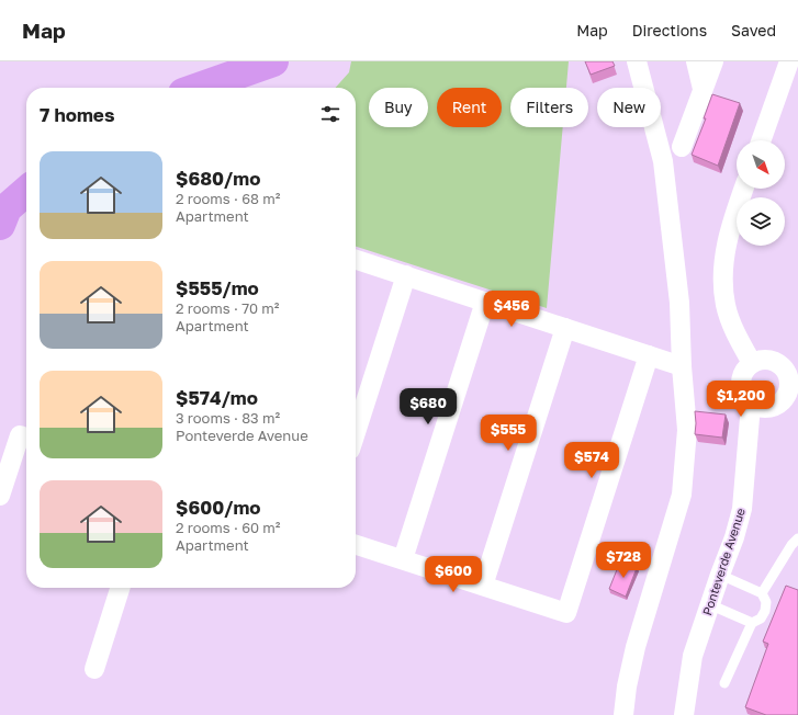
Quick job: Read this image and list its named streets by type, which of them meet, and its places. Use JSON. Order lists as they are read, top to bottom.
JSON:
{
  "streets": {
    "street": ["Ponteverde Avenue"]
  },
  "north": "bottom right",
  "page": {
    "header": "Map",
    "nav": ["Map", "Directions", "Saved"],
    "chip": [
      "Buy",
      "Rent",
      "Filters",
      "New"
    ],
    "heading": "7 homes",
    "list": [
      {
        "name": "$680/mo",
        "note": "2 rooms · 68 m² · Apartment"
      },
      {
        "name": "$555/mo",
        "note": "2 rooms · 70 m² · Apartment"
      },
      {
        "name": "$574/mo",
        "note": "3 rooms · 83 m² · Ponteverde Avenue"
      },
      {
        "name": "$600/mo",
        "note": "2 rooms · 60 m² · Apartment"
      }
    ],
    "price": [
      "$456",
      "$1,200",
      "$680",
      "$555",
      "$574",
      "$728",
      "$600"
    ]
  }
}
